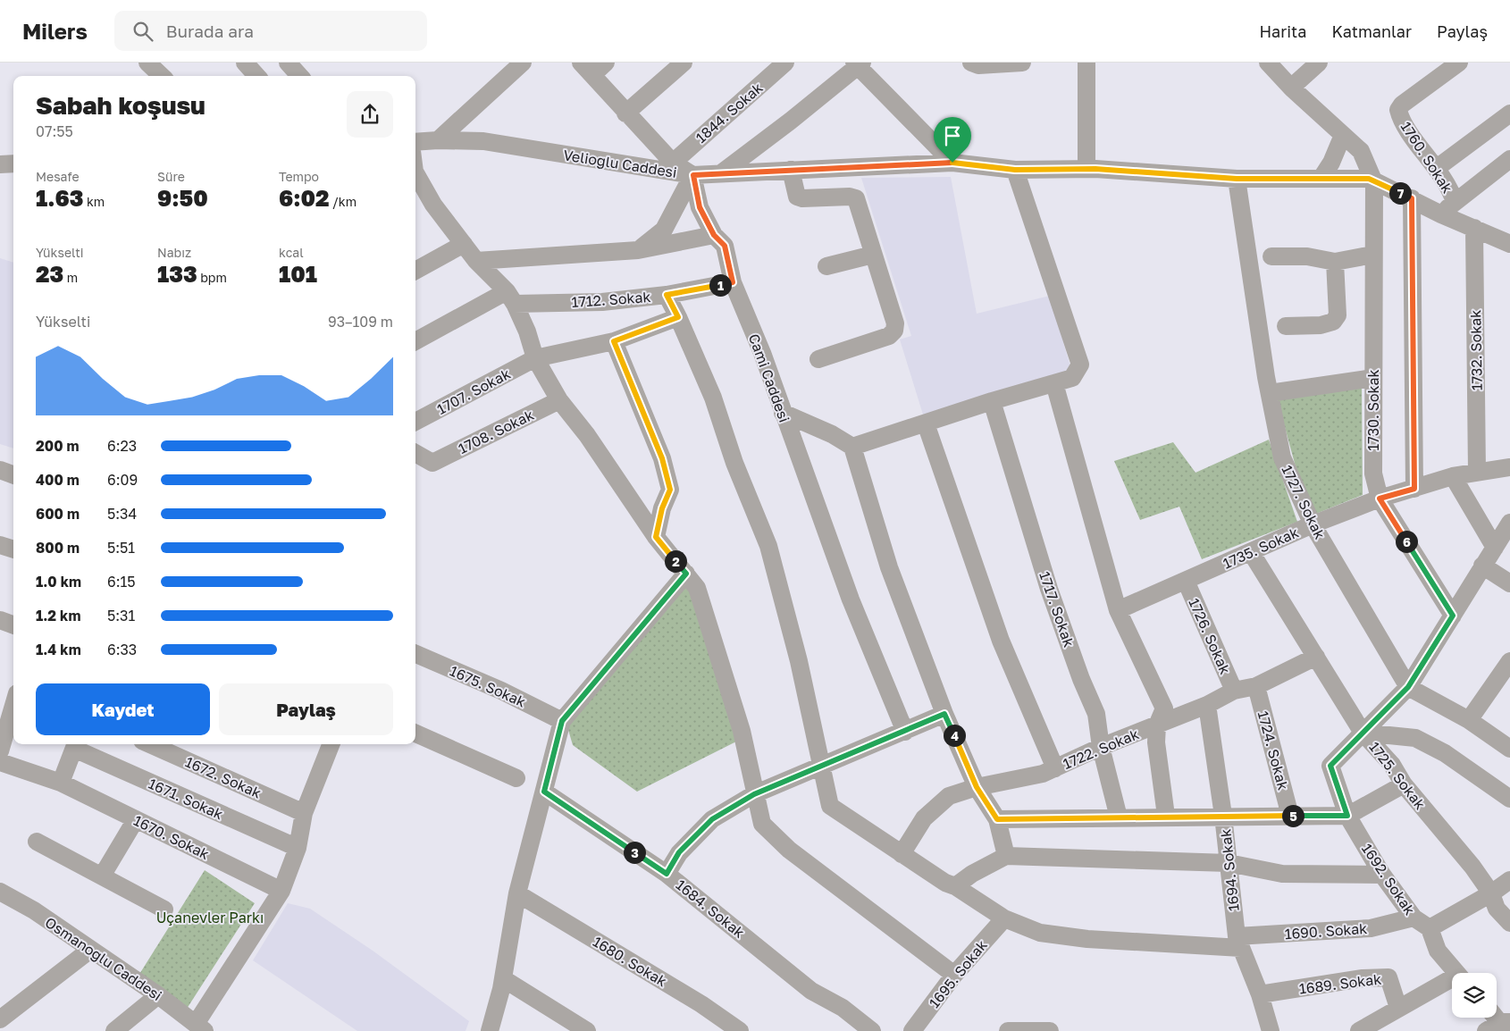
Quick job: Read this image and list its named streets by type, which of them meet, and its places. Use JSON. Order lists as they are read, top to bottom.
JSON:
{
  "streets": {
    "street": [
      "1844. Sokak",
      "1760. Sokak",
      "Velioğlu Caddesi",
      "1712. Sokak",
      "1732. Sokak",
      "Cami Caddesi",
      "1707. Sokak",
      "1730. Sokak",
      "1708. Sokak",
      "1727. Sokak",
      "1735. Sokak",
      "1717. Sokak",
      "1726. Sokak",
      "1675. Sokak",
      "1722. Sokak",
      "1724. Sokak",
      "1725. Sokak",
      "1672. Sokak",
      "1671. Sokak",
      "1670. Sokak",
      "1694. Sokak",
      "1692. Sokak",
      "1684. Sokak",
      "1690. Sokak",
      "Osmanoğlu Caddesi",
      "1680. Sokak",
      "1695. Sokak",
      "1689. Sokak"
    ]
  },
  "crossings": [
    ["Velioğlu Caddesi", "1732. Sokak"],
    ["Velioğlu Caddesi", "Cami Caddesi"],
    ["Velioğlu Caddesi", "1730. Sokak"],
    ["Velioğlu Caddesi", "1727. Sokak"],
    ["1712. Sokak", "Cami Caddesi"],
    ["1712. Sokak", "1690. Sokak"],
    ["1732. Sokak", "1735. Sokak"],
    ["1707. Sokak", "1690. Sokak"],
    ["1730. Sokak", "1735. Sokak"],
    ["1727. Sokak", "1735. Sokak"],
    ["1735. Sokak", "1726. Sokak"],
    ["1735. Sokak", "1725. Sokak"],
    ["1717. Sokak", "1722. Sokak"],
    ["1726. Sokak", "1722. Sokak"],
    ["1722. Sokak", "1724. Sokak"],
    ["1722. Sokak", "1725. Sokak"],
    ["1722. Sokak", "1694. Sokak"],
    ["1722. Sokak", "1690. Sokak"],
    ["1725. Sokak", "1692. Sokak"],
    ["1694. Sokak", "1690. Sokak"],
    ["1694. Sokak", "1689. Sokak"],
    ["1692. Sokak", "1690. Sokak"],
    ["1690. Sokak", "1695. Sokak"]
  ],
  "parks": ["Uçanevler Parkı"],
  "page": {
    "header": "Milers",
    "search": "Burada ara",
    "nav": ["Harita", "Katmanlar", "Paylaş"],
    "heading": ["Sabah koşusu", "07:55"],
    "stats": [
      ["Mesafe", "1.63 km"],
      ["Süre", "9:50"],
      ["Tempo", "6:02 /km"],
      ["Yükselti", "23 m"],
      ["Nabız", "133 bpm"],
      ["kcal", "101"]
    ],
    "pins": [
      "7",
      "1",
      "6",
      "2",
      "4",
      "5",
      "3"
    ],
    "chart": ["Yükselti", "93–109 m"],
    "list": [
      {
        "name": "200 m",
        "note": "6:23"
      },
      {
        "name": "400 m",
        "note": "6:09"
      },
      {
        "name": "600 m",
        "note": "5:34"
      },
      {
        "name": "800 m",
        "note": "5:51"
      },
      {
        "name": "1.0 km",
        "note": "6:15"
      },
      {
        "name": "1.2 km",
        "note": "5:31"
      },
      {
        "name": "1.4 km",
        "note": "6:33"
      }
    ],
    "buttons": ["Kaydet", "Paylaş"]
  }
}
